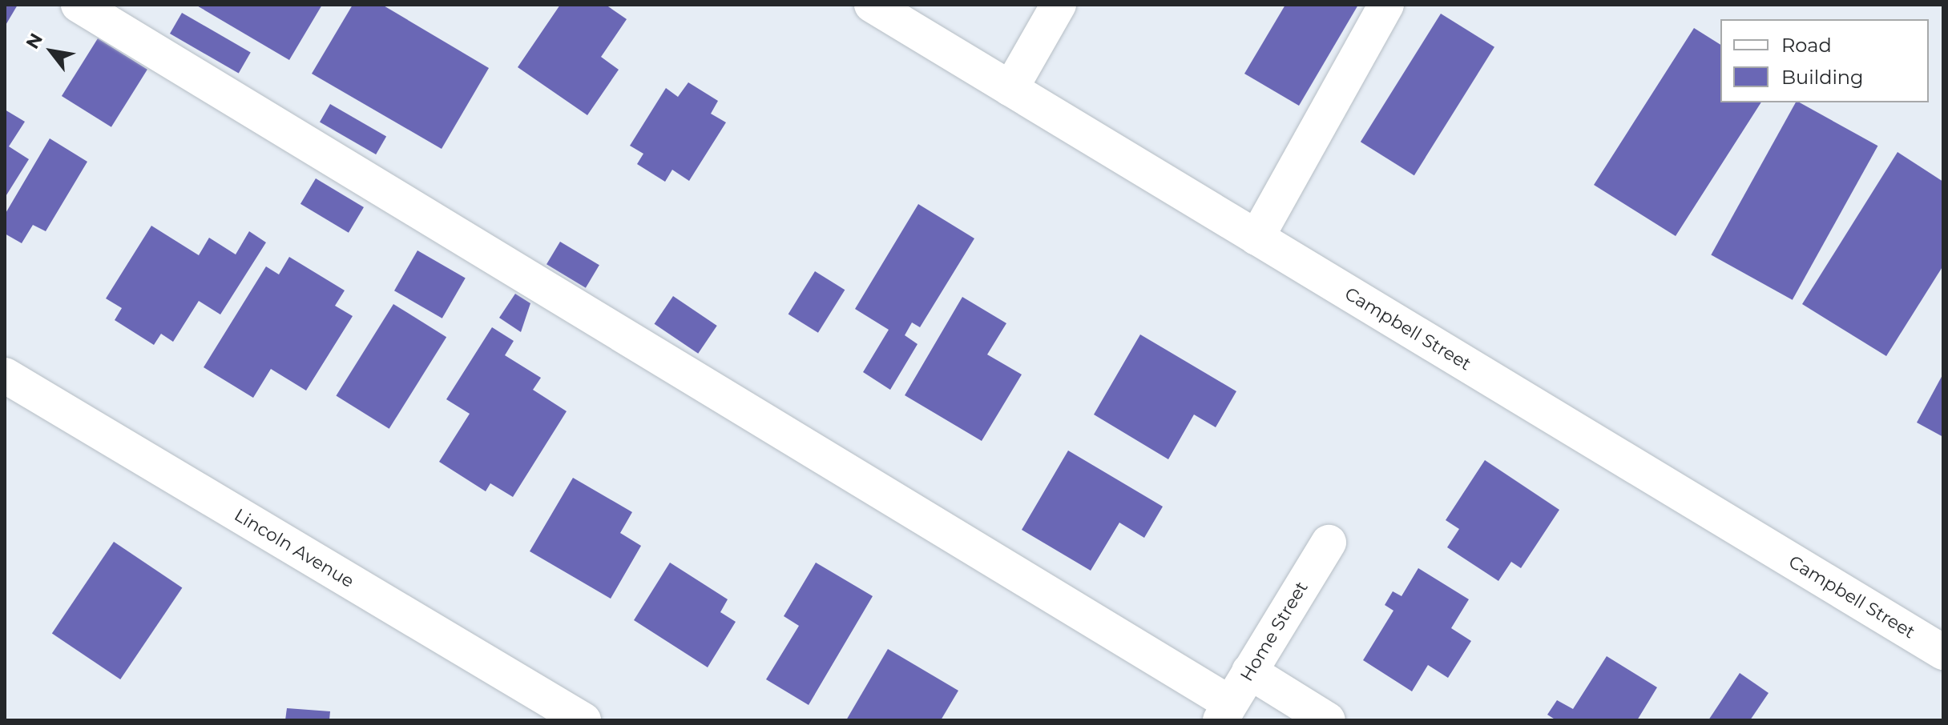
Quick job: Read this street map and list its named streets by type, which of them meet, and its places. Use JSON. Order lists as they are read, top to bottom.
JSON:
{
  "streets": {
    "street": ["Campbell Street", "Lincoln Avenue", "Home Street"]
  },
  "legend": ["Road", "Building"],
  "north": "top left"
}
